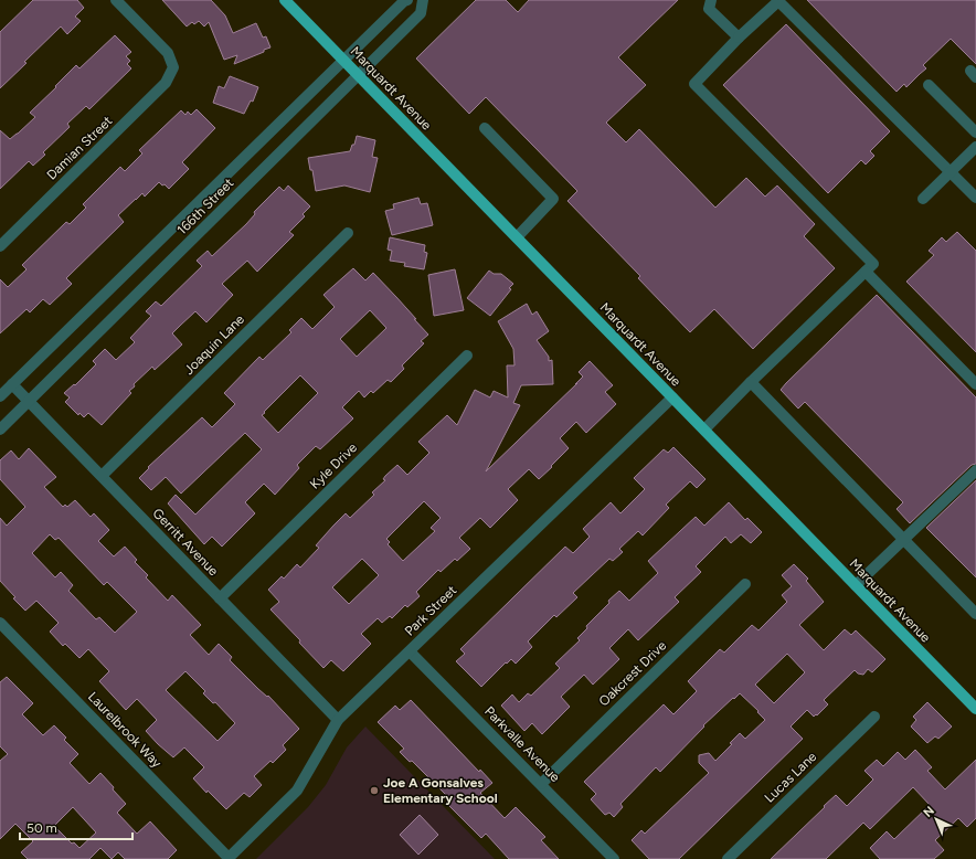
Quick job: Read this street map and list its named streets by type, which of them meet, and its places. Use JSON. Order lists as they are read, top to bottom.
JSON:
{
  "streets": {
    "main road": ["Marquardt Avenue"],
    "street": [
      "Damian Street",
      "166th Street",
      "Joaquin Lane",
      "Kyle Drive",
      "Gerritt Avenue",
      "Park Street",
      "Oakcrest Drive",
      "Laurelbrook Way",
      "Parkvalle Avenue",
      "Lucas Lane"
    ]
  },
  "crossings": [
    ["Marquardt Avenue", "166th Street"],
    ["Marquardt Avenue", "Park Street"],
    ["166th Street", "Gerritt Avenue"],
    ["Joaquin Lane", "Gerritt Avenue"],
    ["Kyle Drive", "Gerritt Avenue"],
    ["Gerritt Avenue", "Park Street"],
    ["Park Street", "Laurelbrook Way"],
    ["Park Street", "Parkvalle Avenue"],
    ["Oakcrest Drive", "Parkvalle Avenue"]
  ],
  "places": ["Joe A Gonsalves Elementary School"],
  "scale_bar": "50 m",
  "north": "top left"
}
